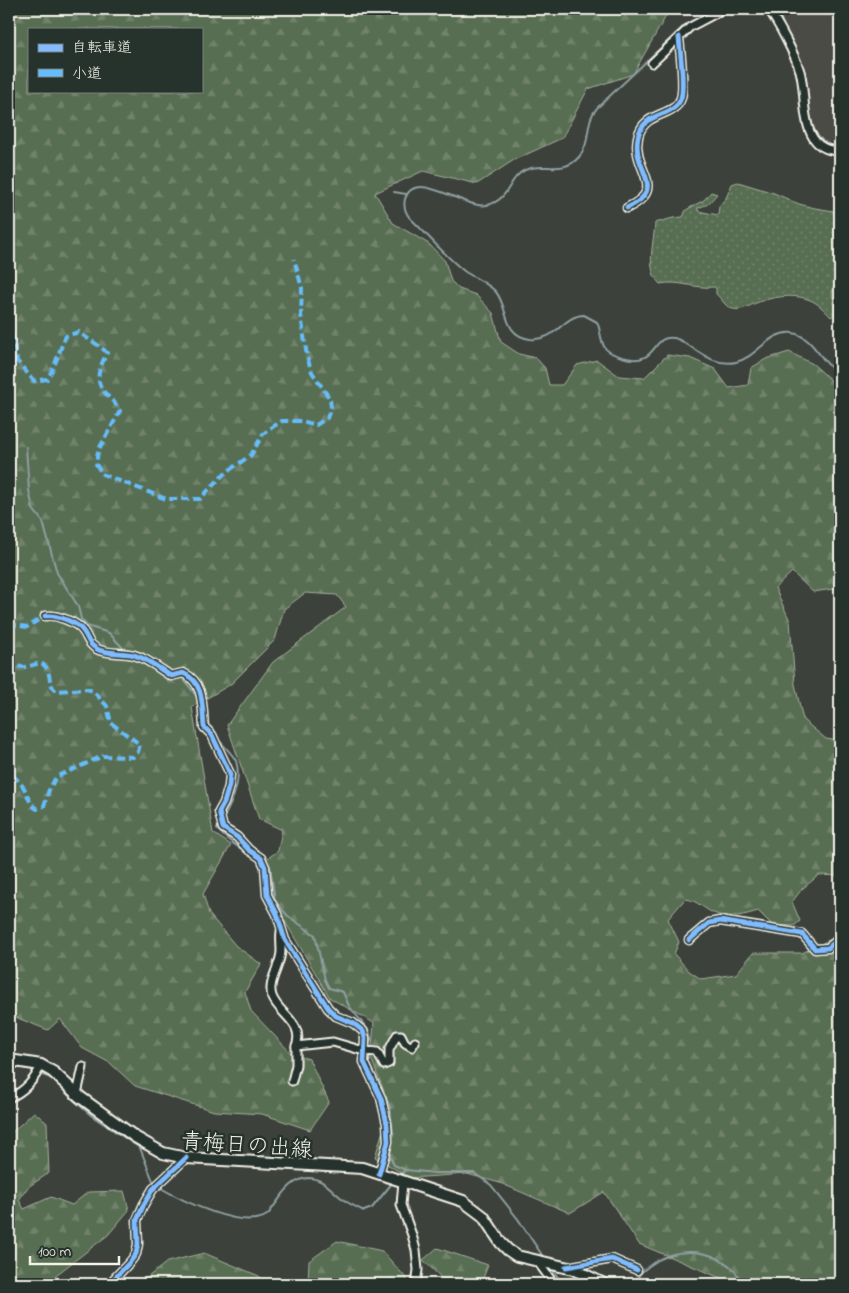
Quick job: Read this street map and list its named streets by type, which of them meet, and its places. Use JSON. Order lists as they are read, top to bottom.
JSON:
{
  "streets": {
    "main road": ["青梅日の出線"]
  },
  "legend": ["自転車道", "小道"],
  "scale_bar": "100 m"
}
